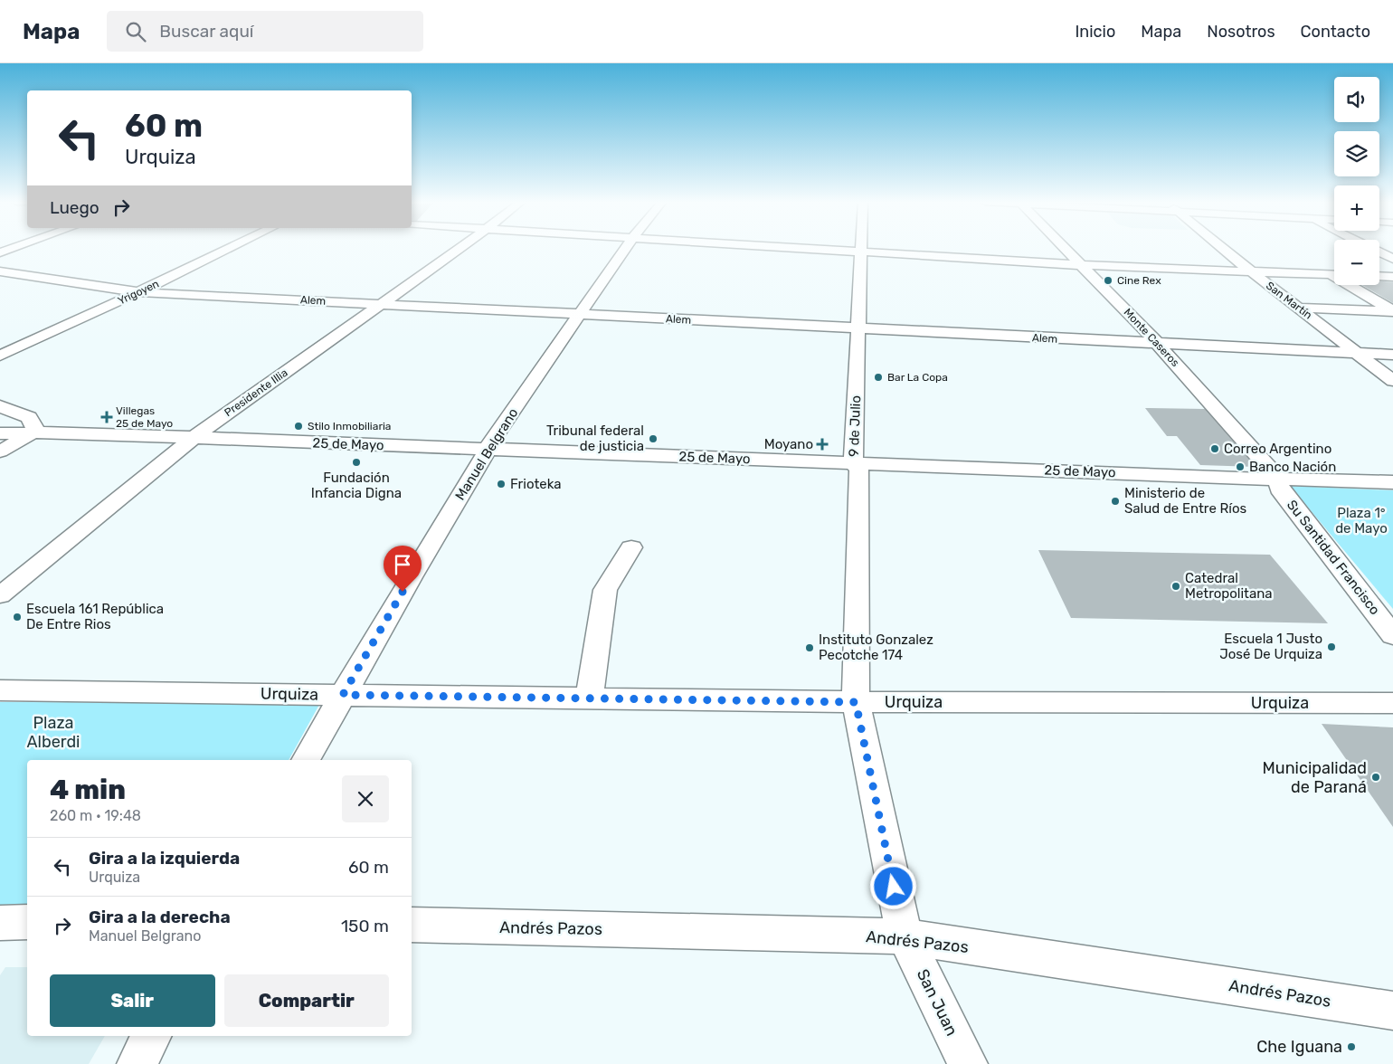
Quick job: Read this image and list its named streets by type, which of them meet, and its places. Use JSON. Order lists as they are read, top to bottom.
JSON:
{
  "streets": {
    "street": [
      "Yrigoyen",
      "Alem",
      "San Martín",
      "Monte Caseros",
      "Presidente Illia",
      "9 de Julio",
      "25 de Mayo",
      "Manuel Belgrano",
      "Su Santidad Francisco",
      "Urquiza",
      "Andrés Pazos",
      "San Juan"
    ]
  },
  "crossings": [
    ["Yrigoyen", "Alem"],
    ["Alem", "San Martín"],
    ["Alem", "Monte Caseros"],
    ["Alem", "Presidente Illia"],
    ["Alem", "9 de Julio"],
    ["Alem", "Manuel Belgrano"],
    ["Monte Caseros", "25 de Mayo"],
    ["Monte Caseros", "Su Santidad Francisco"],
    ["Presidente Illia", "25 de Mayo"],
    ["9 de Julio", "25 de Mayo"],
    ["9 de Julio", "Urquiza"],
    ["9 de Julio", "San Juan"],
    ["25 de Mayo", "Manuel Belgrano"],
    ["25 de Mayo", "Su Santidad Francisco"],
    ["Manuel Belgrano", "Urquiza"],
    ["Urquiza", "San Juan"],
    ["Andrés Pazos", "San Juan"]
  ],
  "parks": ["Plaza 1° de Mayo", "Plaza Alberdi"],
  "places": {
    "other": [
      "Cine Rex",
      "Bar La Copa",
      "Stilo Inmobiliaria",
      "Tribunal federal de justicia",
      "Correo Argentino",
      "Fundación Infancia Digna",
      "Banco Nación",
      "Frioteka",
      "Ministerio de Salud de Entre Ríos",
      "Catedral Metropolitana",
      "Escuela 161 República De Entre Rios",
      "Escuela 1 Justo José De Urquiza",
      "Instituto Gonzalez Pecotche 174",
      "Municipalidad de Paraná",
      "Che Iguana"
    ],
    "health": ["Villegas 25 de Mayo", "Moyano"]
  },
  "page": {
    "header": "Mapa",
    "search": "Buscar aquí",
    "nav": [
      "Inicio",
      "Mapa",
      "Nosotros",
      "Contacto"
    ],
    "map_buttons": ["+", "−"],
    "turn": ["60 m", "Urquiza"],
    "then": "Luego",
    "heading": ["4 min", "260 m · 19:48"],
    "list": [
      {
        "name": "Gira a la izquierda",
        "note": "Urquiza",
        "value": "60 m"
      },
      {
        "name": "Gira a la derecha",
        "note": "Manuel Belgrano",
        "value": "150 m"
      }
    ],
    "buttons": ["Salir", "Compartir"]
  }
}
